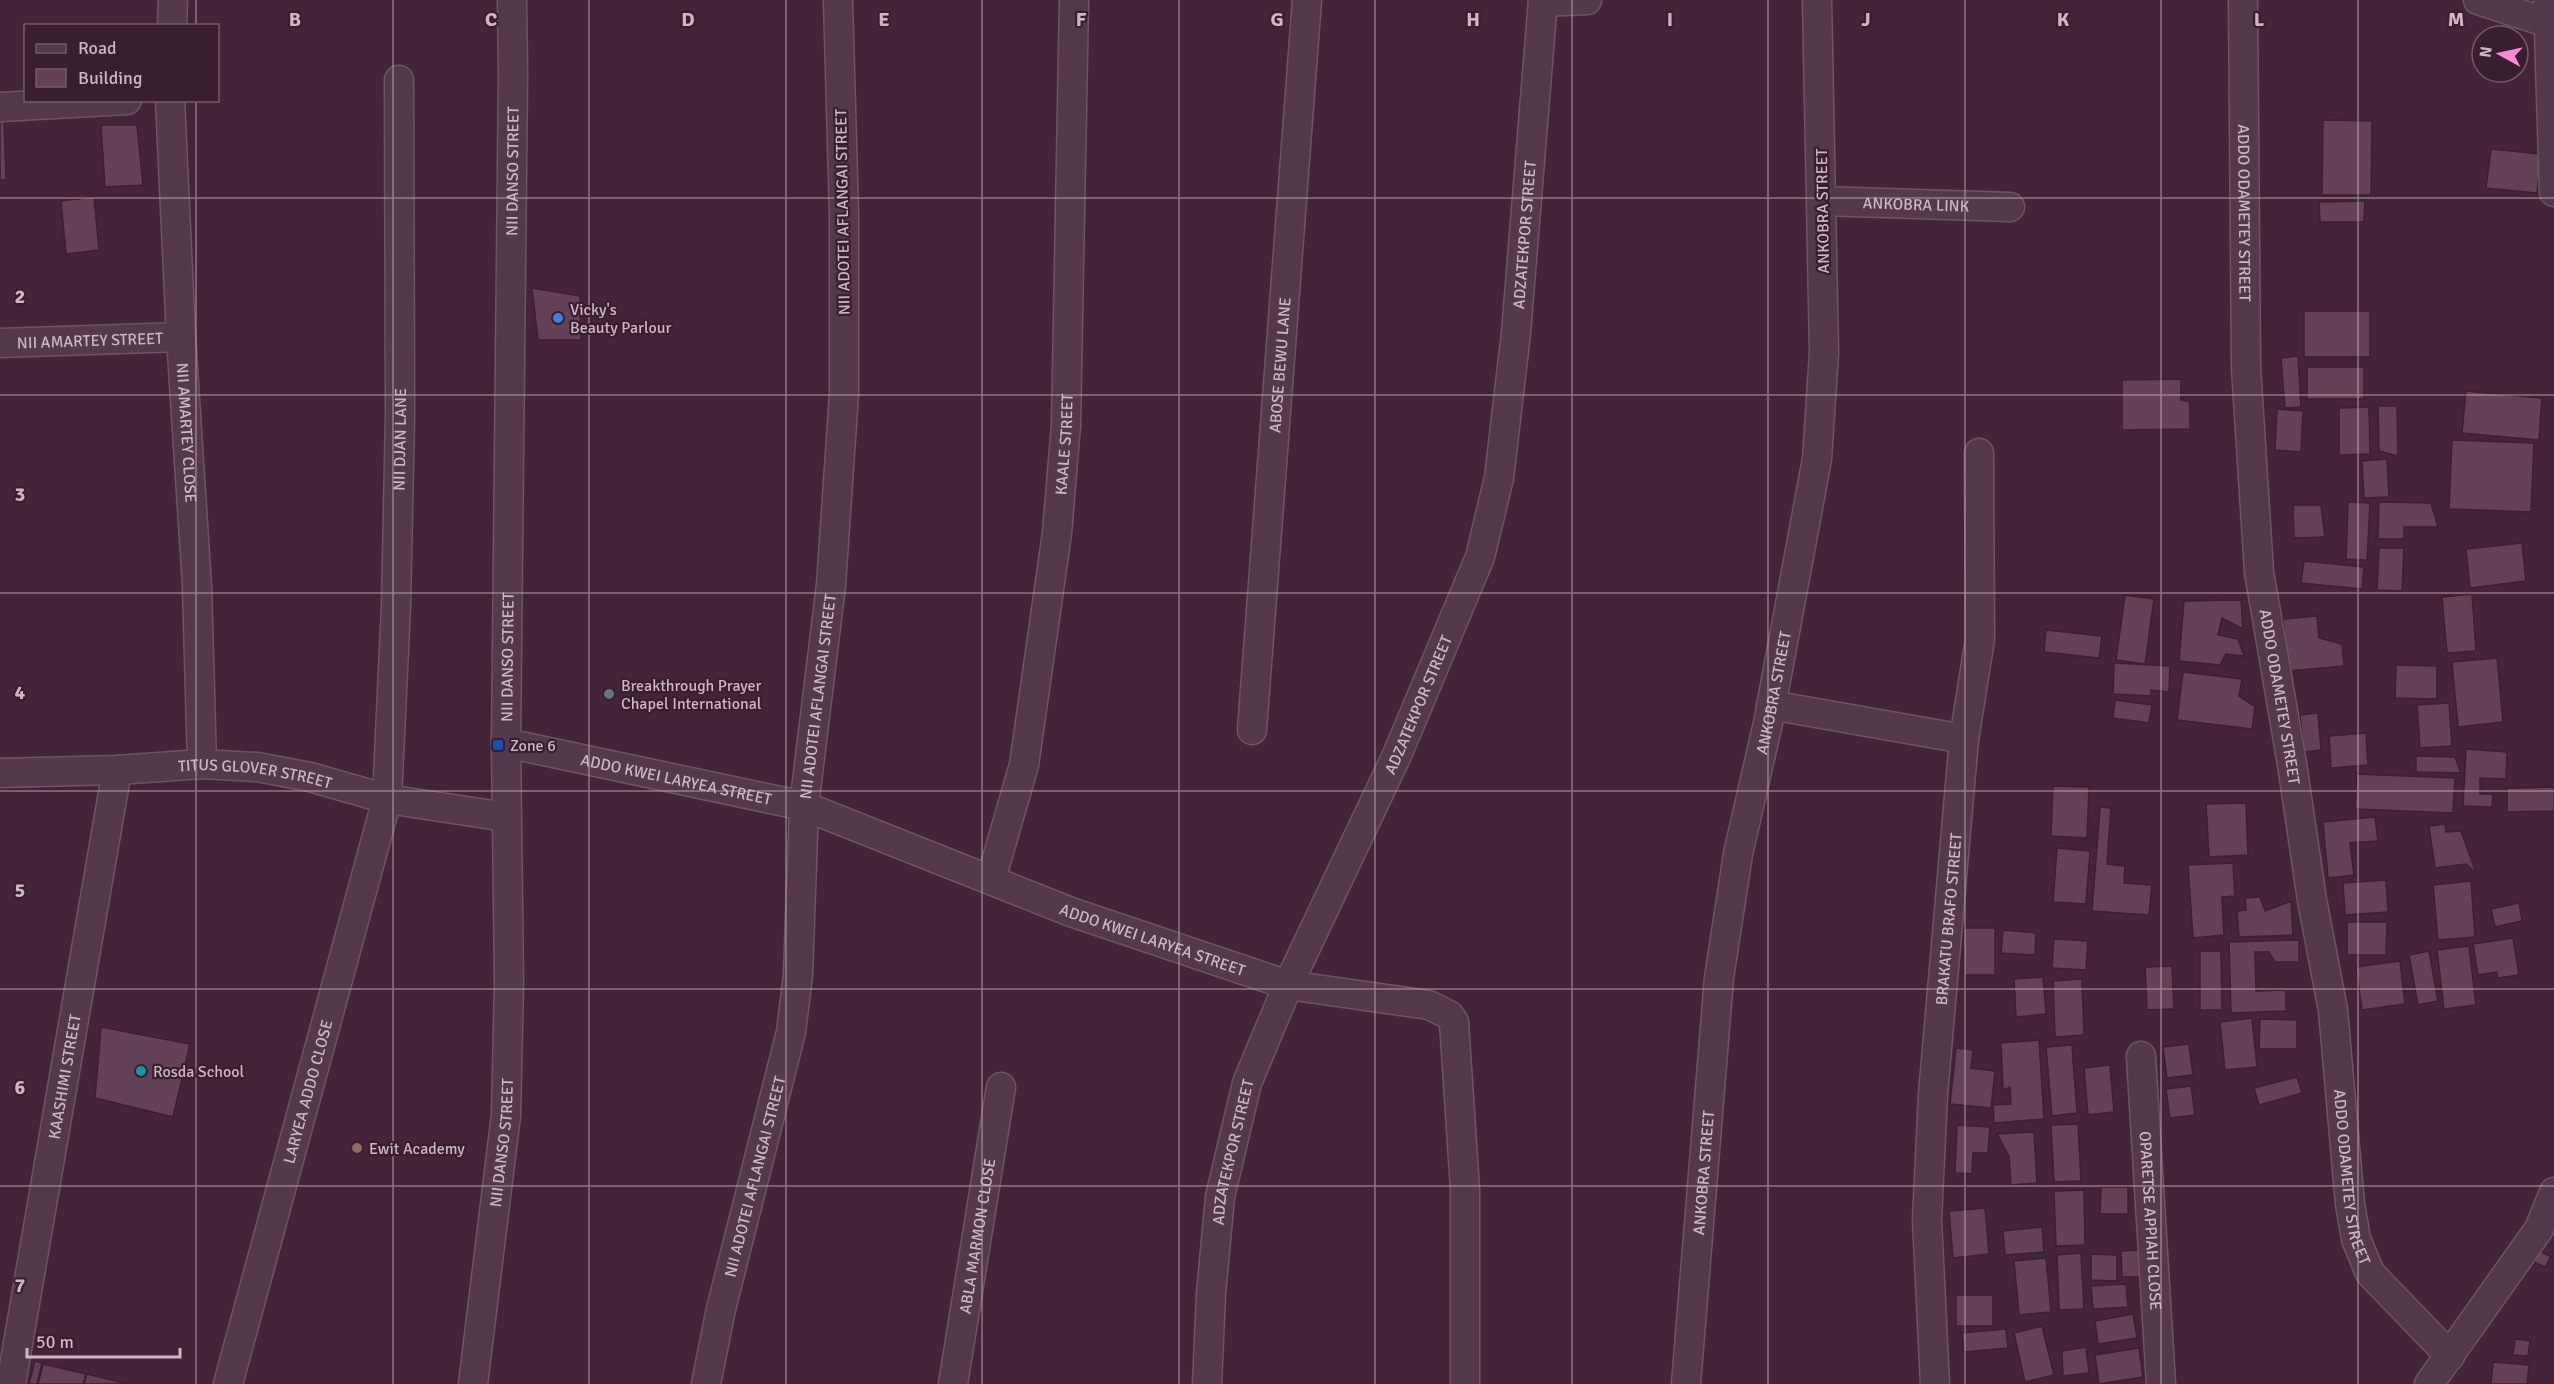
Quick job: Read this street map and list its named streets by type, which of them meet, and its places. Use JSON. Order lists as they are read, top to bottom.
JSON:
{
  "streets": {
    "street": [
      "NII DANSO STREET",
      "ANKOBRA LINK",
      "ANKOBRA STREET",
      "NII ADOTEI AFLANGAI STREET",
      "ADDO ODAMETEY STREET",
      "ADZATEKPOR STREET",
      "NII AMARTEY STREET",
      "ABOSE BEWU LANE",
      "NII AMARTEY CLOSE",
      "NII DJAN LANE",
      "KAALE STREET",
      "TITUS GLOVER STREET",
      "ADDO KWEI LARYEA STREET",
      "BRAKATU BRAFO STREET",
      "KAASHIMI STREET",
      "LARYEA ADDO CLOSE",
      "OPARETSE APPIAH CLOSE",
      "ABLA MARMON CLOSE"
    ]
  },
  "crossings": [
    ["NII DANSO STREET", "TITUS GLOVER STREET"],
    ["NII DANSO STREET", "ADDO KWEI LARYEA STREET"],
    ["ANKOBRA LINK", "ANKOBRA STREET"],
    ["NII ADOTEI AFLANGAI STREET", "ADDO KWEI LARYEA STREET"],
    ["ADZATEKPOR STREET", "ADDO KWEI LARYEA STREET"],
    ["NII AMARTEY STREET", "NII AMARTEY CLOSE"],
    ["NII AMARTEY CLOSE", "TITUS GLOVER STREET"],
    ["NII DJAN LANE", "TITUS GLOVER STREET"],
    ["NII DJAN LANE", "LARYEA ADDO CLOSE"],
    ["KAALE STREET", "ADDO KWEI LARYEA STREET"],
    ["TITUS GLOVER STREET", "KAASHIMI STREET"],
    ["TITUS GLOVER STREET", "LARYEA ADDO CLOSE"]
  ],
  "places": {
    "other": [
      "Vicky's Beauty Parlour",
      "Breakthrough Prayer Chapel International",
      "Rosda School",
      "Ewit Academy"
    ],
    "transit": ["Zone 6"]
  },
  "legend": ["Road", "Building"],
  "scale_bar": "50 m",
  "north": "left",
  "grid": {
    "columns": [
      "B",
      "C",
      "D",
      "E",
      "F",
      "G",
      "H",
      "I",
      "J",
      "K",
      "L",
      "M"
    ],
    "rows": [
      "2",
      "3",
      "4",
      "5",
      "6",
      "7"
    ]
  }
}
